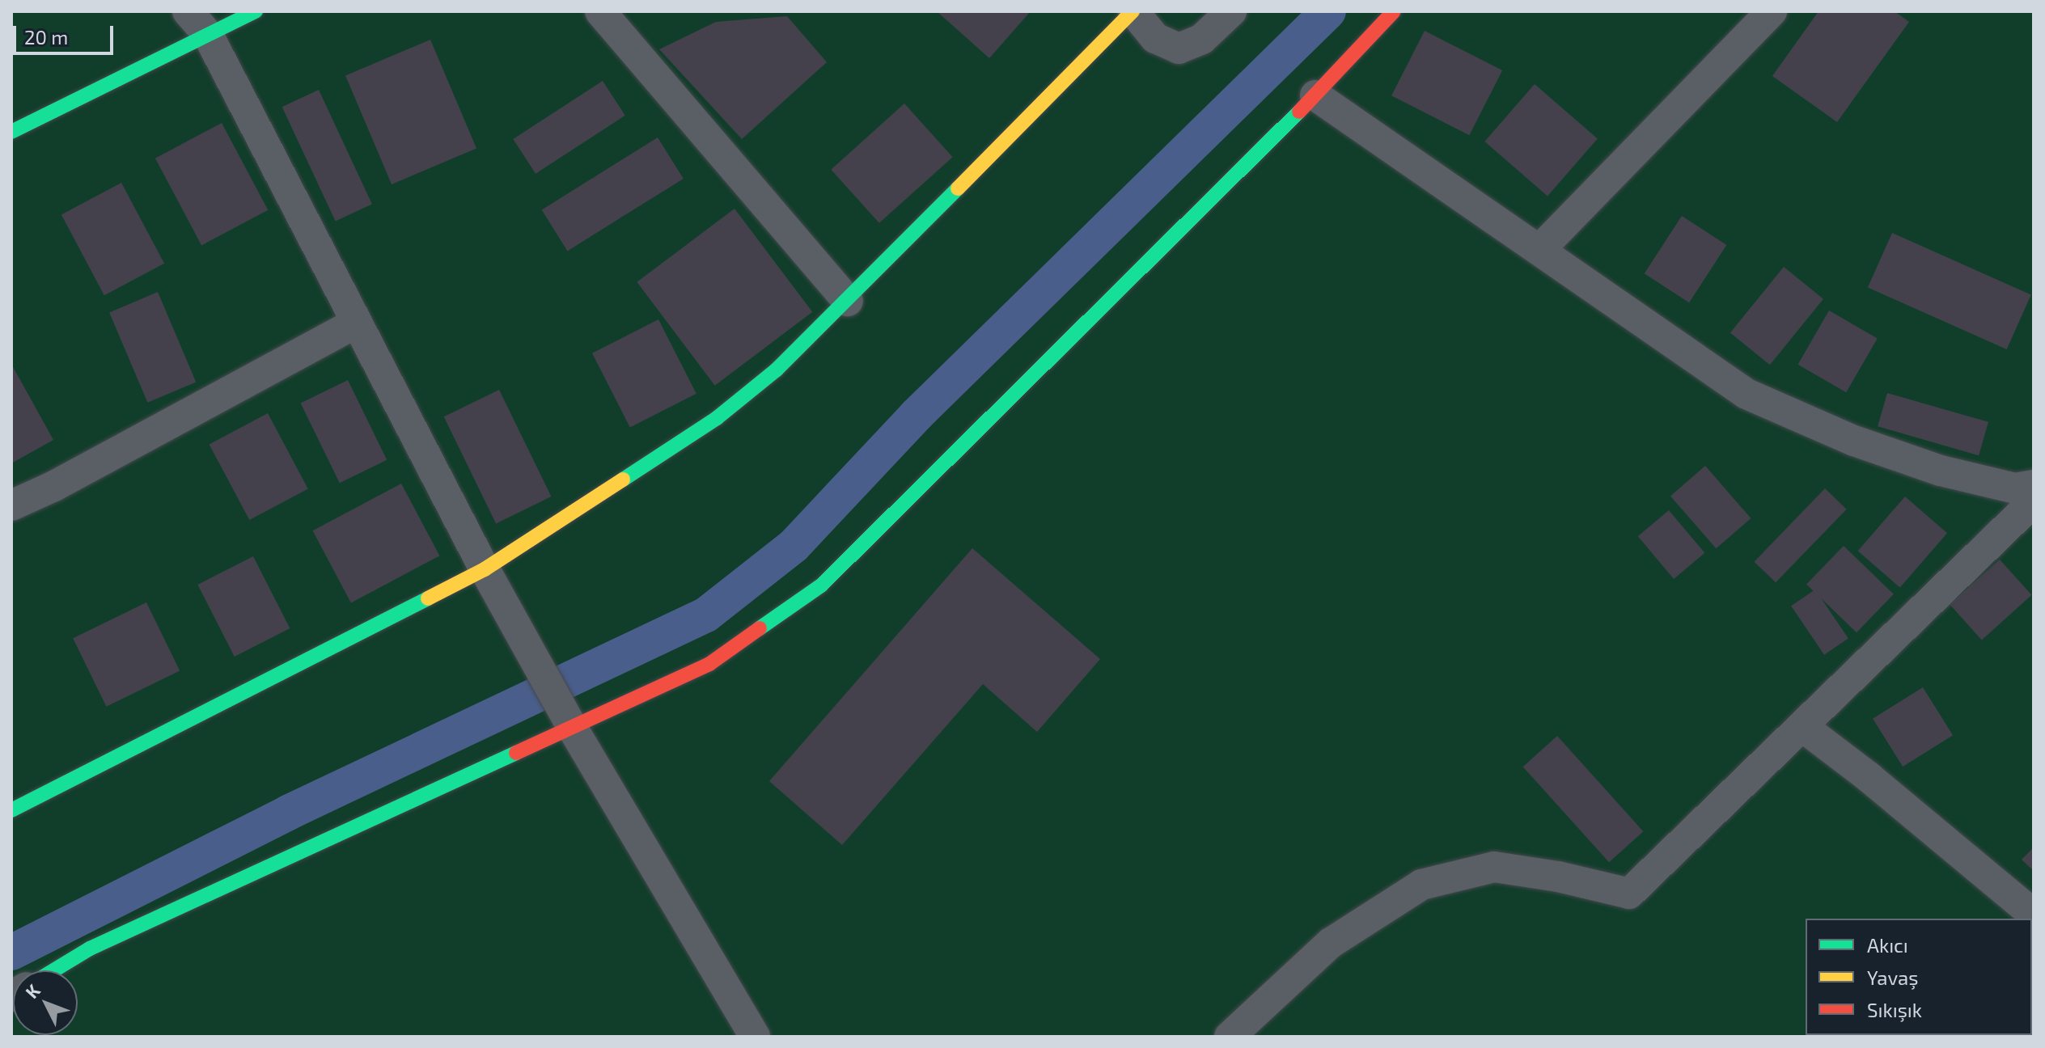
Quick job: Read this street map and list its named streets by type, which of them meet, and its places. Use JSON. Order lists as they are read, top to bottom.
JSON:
{
  "legend": ["Akıcı", "Yavaş", "Sıkışık"],
  "scale_bar": "20 m",
  "north": "top left"
}
